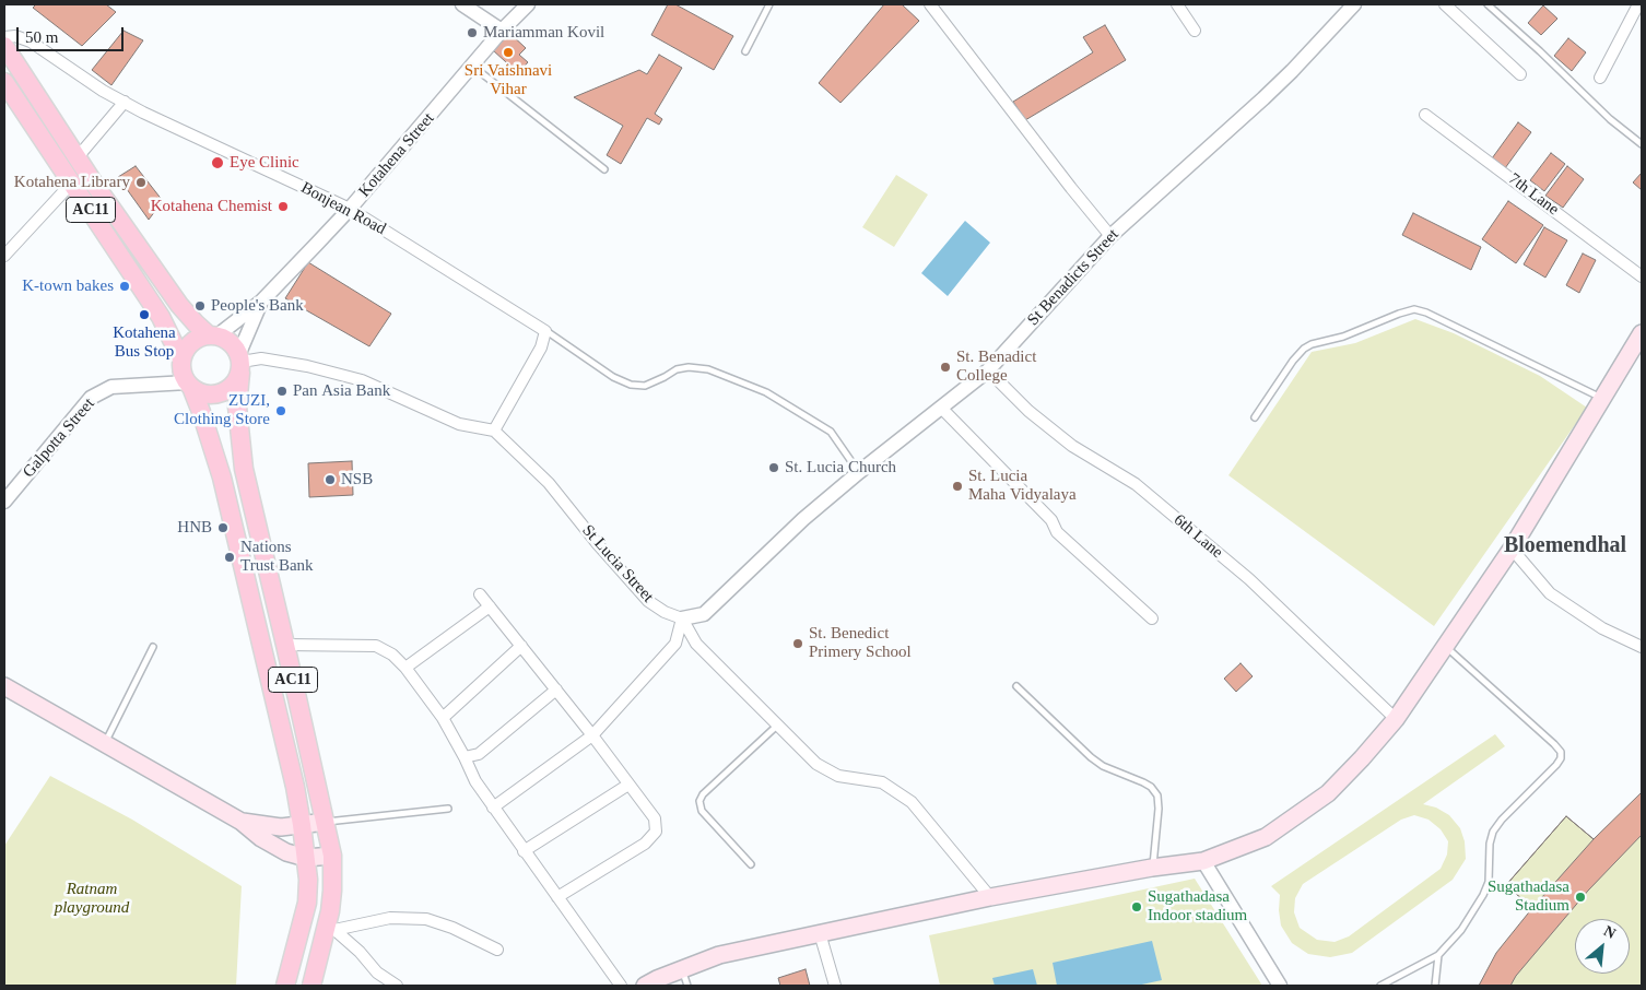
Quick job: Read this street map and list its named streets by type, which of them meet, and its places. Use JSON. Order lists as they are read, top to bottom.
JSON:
{
  "streets": {
    "main road": ["AC11"],
    "street": [
      "Kotahena Street",
      "7th Lane",
      "Bonjean Road",
      "St Benadicts Street",
      "Galpotta Street",
      "6th Lane",
      "St Lucia Street"
    ]
  },
  "crossings": [
    ["Kotahena Street", "Bonjean Road"],
    ["Kotahena Street", "AC11"],
    ["Kotahena Street", "Galpotta Street"],
    ["AC11", "Galpotta Street"],
    ["St Benadicts Street", "6th Lane"],
    ["St Benadicts Street", "St Lucia Street"]
  ],
  "districts": ["Bloemendhal"],
  "parks": ["Ratnam playground"],
  "places": [
    "Mariamman Kovil",
    "Sri Vaishnavi Vihar",
    "Eye Clinic",
    "Kotahena Library",
    "Kotahena Chemist",
    "K-town bakes",
    "People's Bank",
    "Kotahena Bus Stop",
    "St. Benadict College",
    "Pan Asia Bank",
    "ZUZI, Clothing Store",
    "St. Lucia Church",
    "NSB",
    "St. Lucia Maha Vidyalaya",
    "HNB",
    "Nations Trust Bank",
    "St. Benedict Primery School",
    "Sugathadasa Stadium",
    "Sugathadasa Indoor stadium"
  ],
  "scale_bar": "50 m",
  "north": "top right"
}
